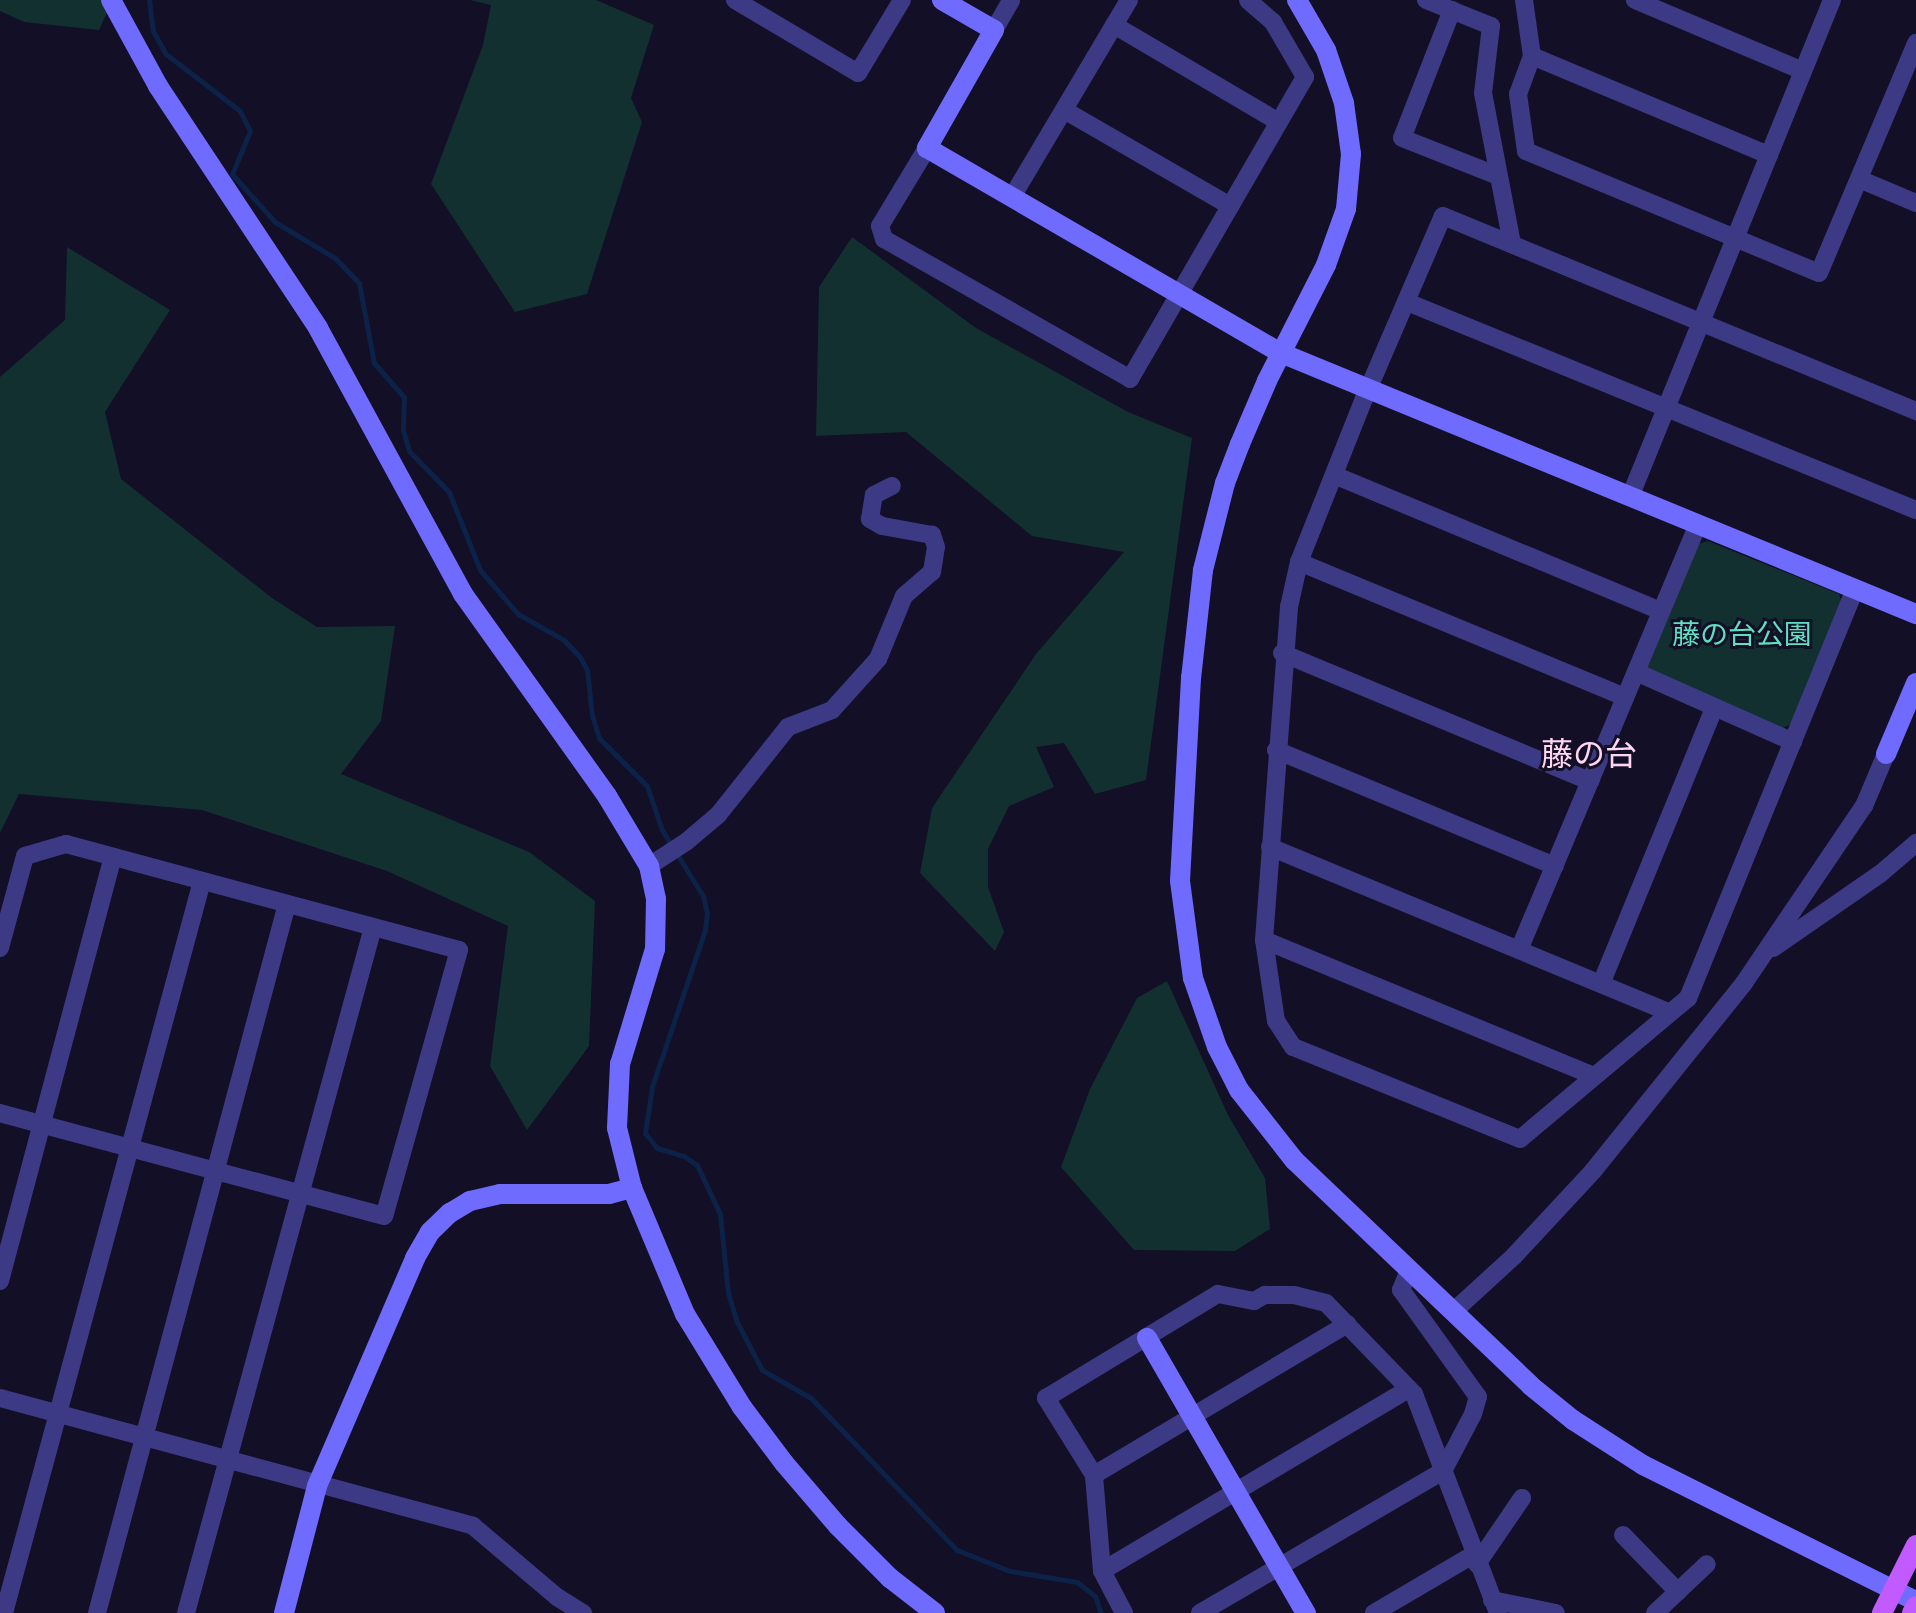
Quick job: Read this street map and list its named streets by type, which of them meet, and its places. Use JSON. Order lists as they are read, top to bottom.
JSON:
{
  "districts": ["藤の台"],
  "parks": ["藤の台公園"]
}
